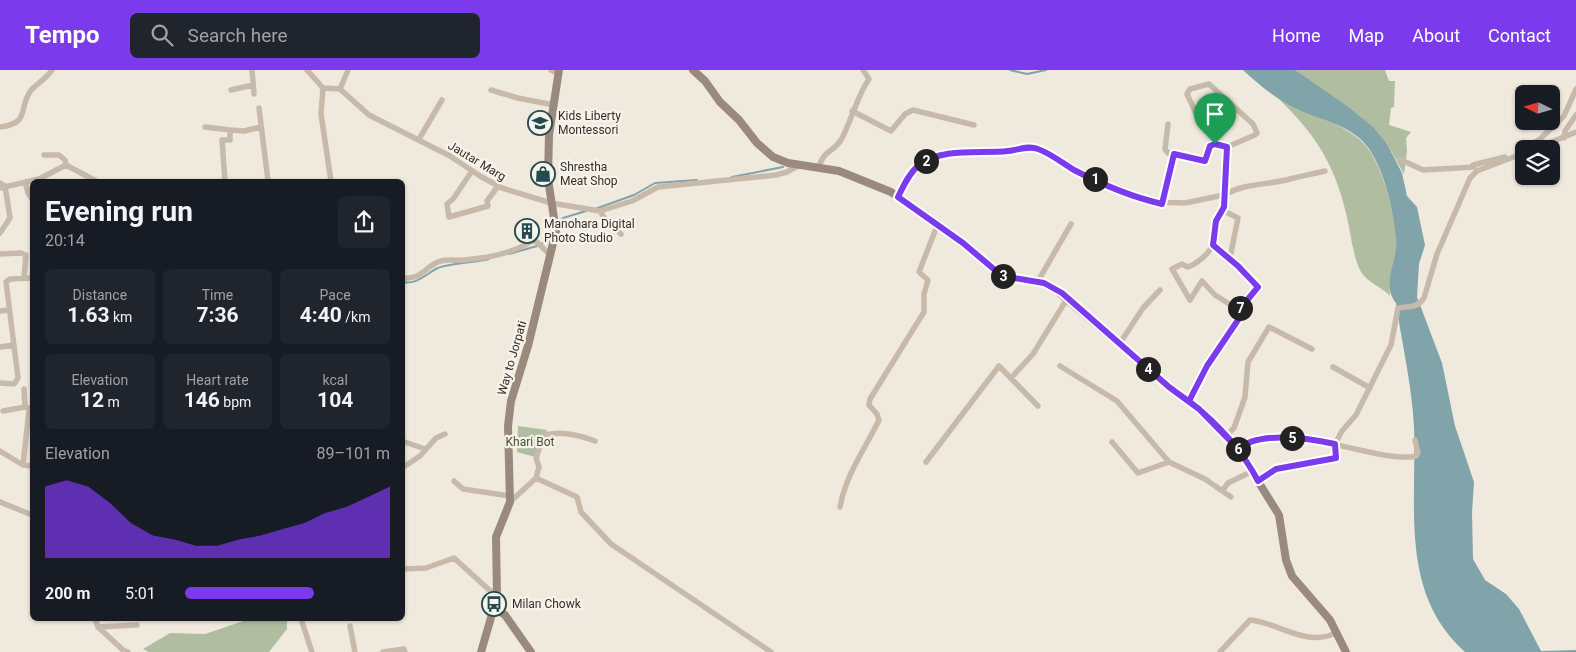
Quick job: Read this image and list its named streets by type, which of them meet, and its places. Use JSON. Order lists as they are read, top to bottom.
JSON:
{
  "streets": {
    "street": ["Jautar Marg", "Way to Jorpati"]
  },
  "crossings": [
    ["Jautar Marg", "Way to Jorpati"]
  ],
  "parks": ["Khari Bot"],
  "places": {
    "school or university": ["Kids Liberty Montessori"],
    "shop": ["Shrestha Meat Shop"],
    "building": ["Manohara Digital Photo Studio"],
    "bus stop": ["Milan Chowk"]
  },
  "north": "left",
  "page": {
    "header": "Tempo",
    "search": "Search here",
    "nav": [
      "Home",
      "Map",
      "About",
      "Contact"
    ],
    "pins": [
      "2",
      "1",
      "3",
      "7",
      "4",
      "5",
      "6"
    ],
    "heading": ["Evening run", "20:14"],
    "stats": [
      ["Distance", "1.63 km"],
      ["Time", "7:36"],
      ["Pace", "4:40 /km"],
      ["Elevation", "12 m"],
      ["Heart rate", "146 bpm"],
      ["kcal", "104"]
    ],
    "chart": ["Elevation", "89–101 m"],
    "list": [
      {
        "name": "200 m",
        "note": "5:01"
      }
    ]
  }
}
